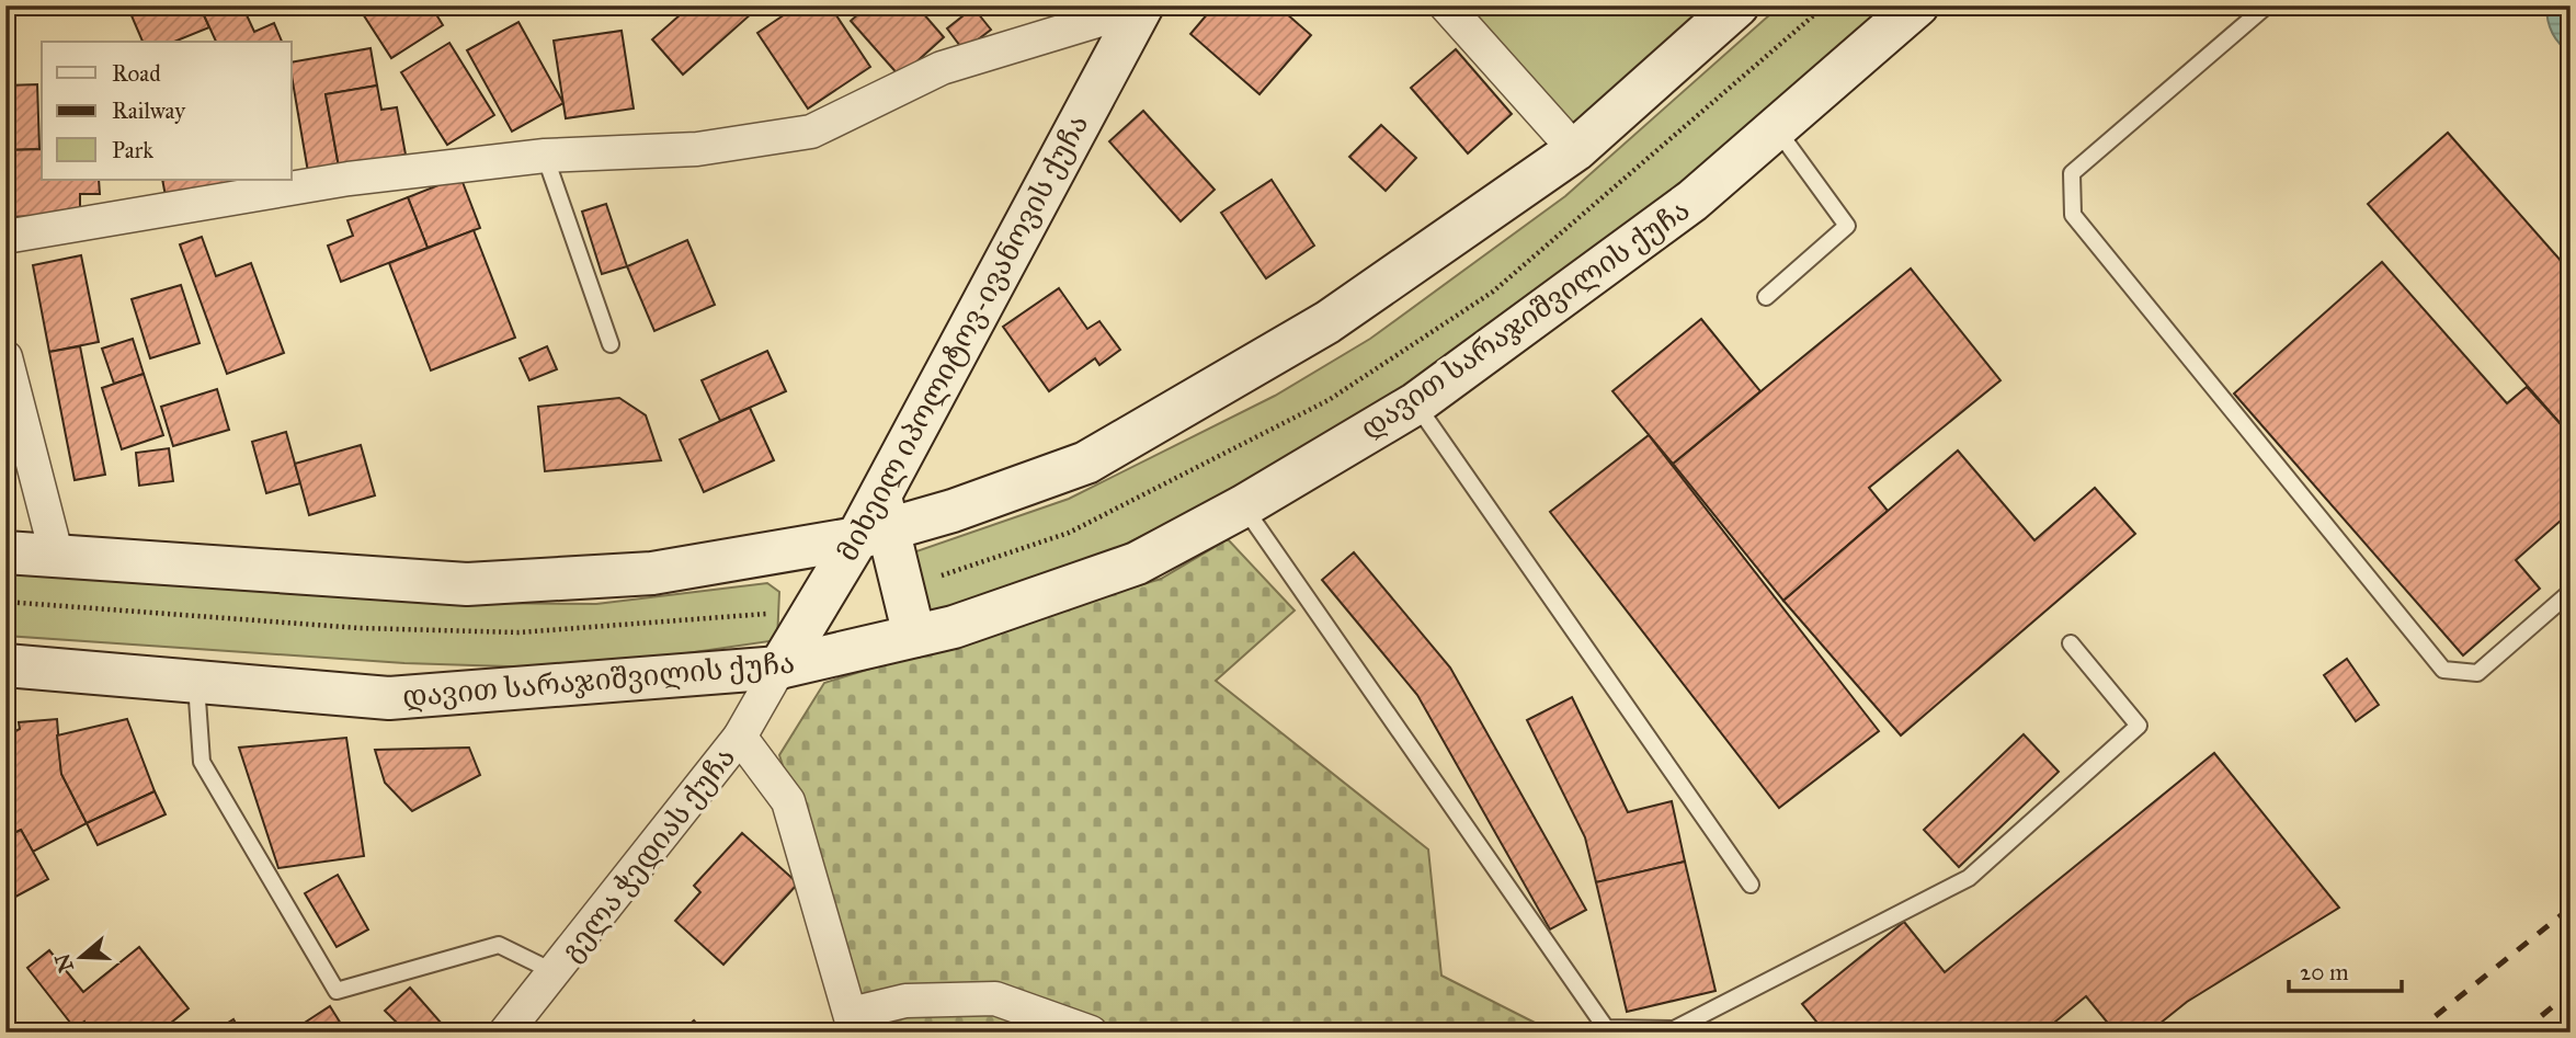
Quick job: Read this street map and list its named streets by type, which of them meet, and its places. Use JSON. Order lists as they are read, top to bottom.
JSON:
{
  "streets": {
    "main road": ["დავით სარაჯიშვილის ქუჩა", "მიხეილ იპოლიტოვ-ივანოვის ქუჩა"],
    "street": ["გელა ჭედიას ქუჩა"]
  },
  "crossings": [
    ["დავით სარაჯიშვილის ქუჩა", "მიხეილ იპოლიტოვ-ივანოვის ქუჩა"],
    ["დავით სარაჯიშვილის ქუჩა", "გელა ჭედიას ქუჩა"],
    ["მიხეილ იპოლიტოვ-ივანოვის ქუჩა", "გელა ჭედიას ქუჩა"]
  ],
  "legend": ["Road", "Railway", "Park"],
  "scale_bar": "20 m",
  "north": "left"
}
